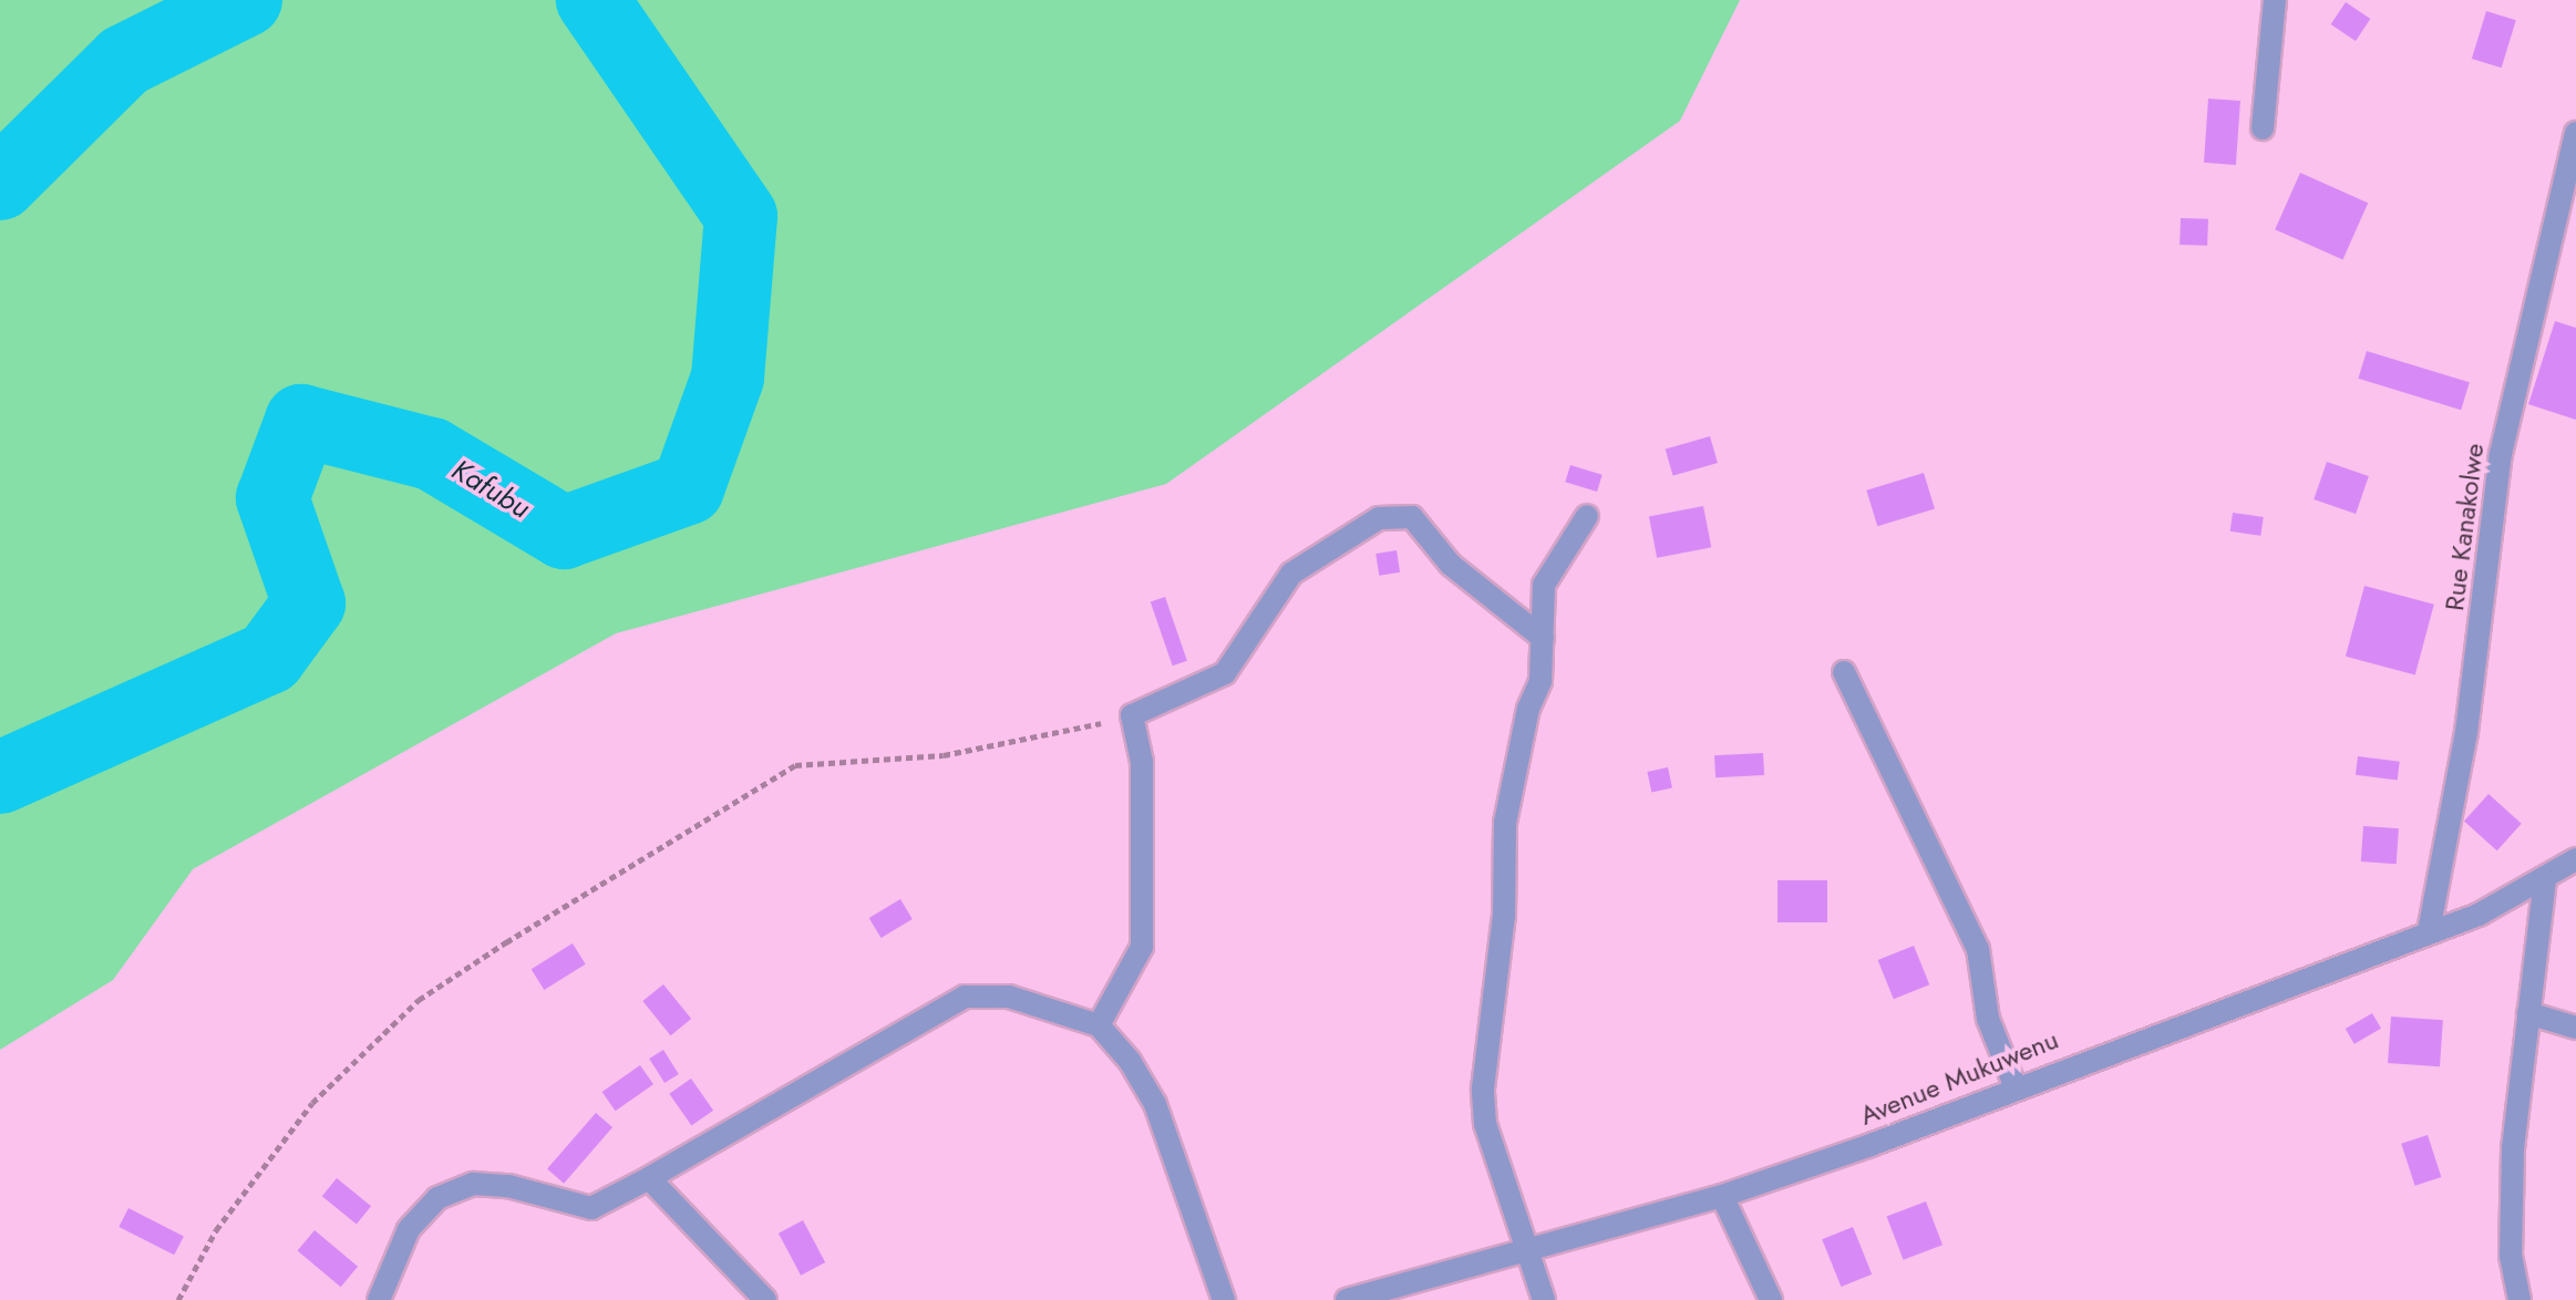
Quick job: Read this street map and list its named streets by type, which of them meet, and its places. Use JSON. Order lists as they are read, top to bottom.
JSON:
{
  "streets": {
    "street": ["Rue Kanakolwe", "Avenue Mukuwenu"]
  },
  "crossings": [
    ["Rue Kanakolwe", "Avenue Mukuwenu"]
  ],
  "water": ["Kafubu"]
}
